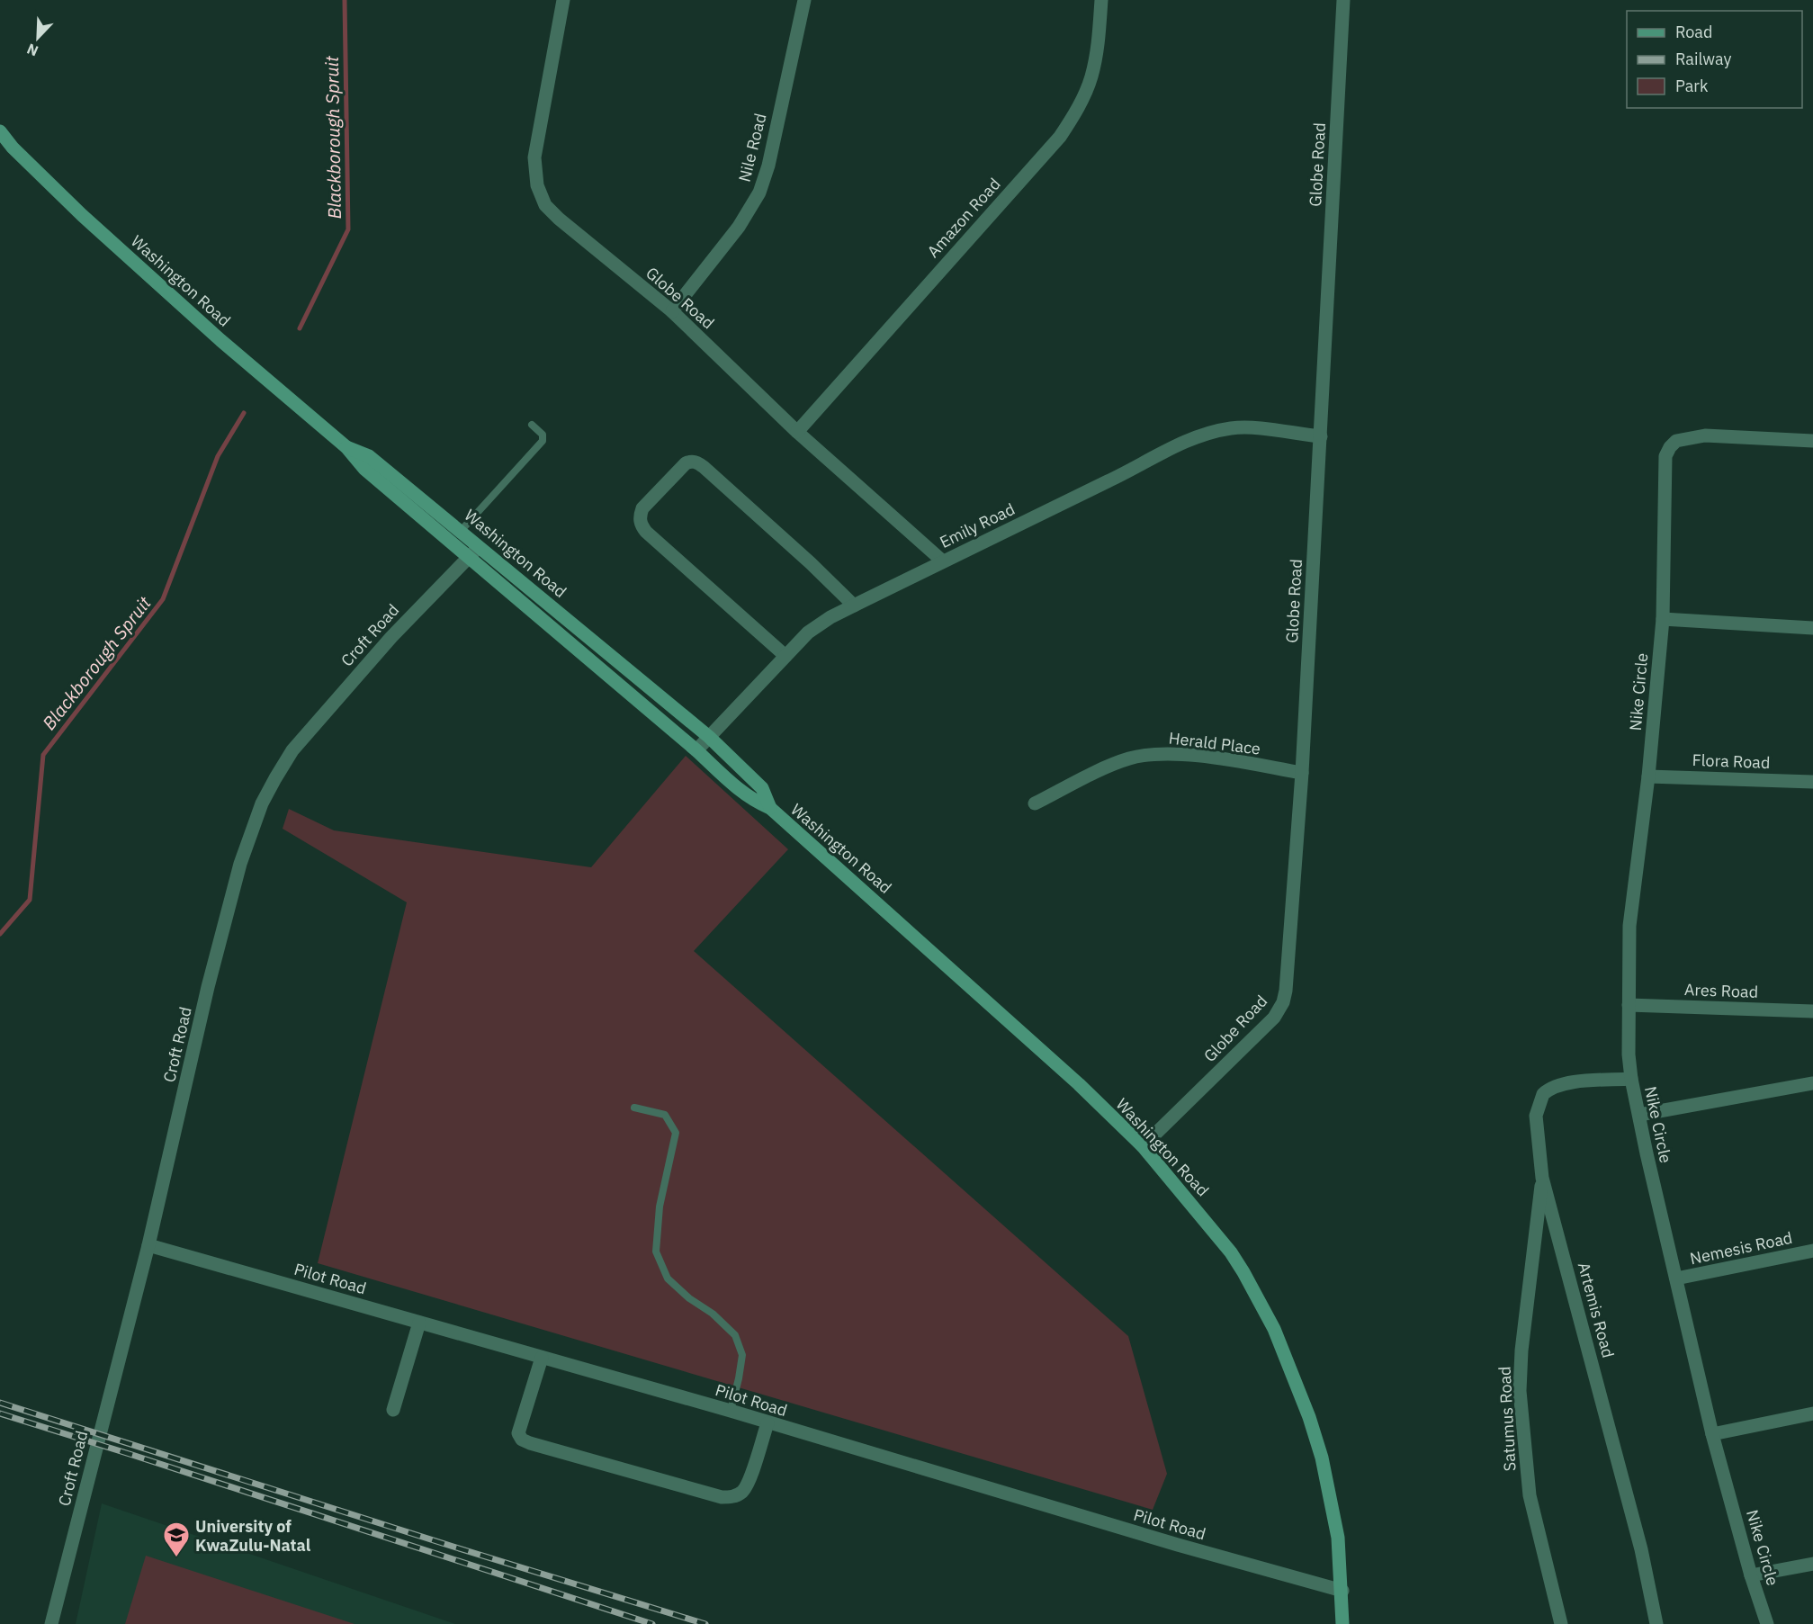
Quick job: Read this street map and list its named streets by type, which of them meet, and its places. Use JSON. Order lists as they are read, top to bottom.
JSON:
{
  "streets": {
    "main road": ["Washington Road"],
    "street": [
      "Nile Road",
      "Globe Road",
      "Amazon Road",
      "Emily Road",
      "Croft Road",
      "Nike Circle",
      "Herald Place",
      "Flora Road",
      "Ares Road",
      "Nemesis Road",
      "Pilot Road",
      "Artemis Road",
      "Satumus Road"
    ]
  },
  "crossings": [
    ["Nile Road", "Globe Road"],
    ["Globe Road", "Amazon Road"],
    ["Globe Road", "Washington Road"],
    ["Globe Road", "Emily Road"],
    ["Globe Road", "Herald Place"],
    ["Washington Road", "Emily Road"],
    ["Washington Road", "Croft Road"],
    ["Washington Road", "Pilot Road"],
    ["Croft Road", "Pilot Road"],
    ["Nike Circle", "Flora Road"],
    ["Nike Circle", "Ares Road"],
    ["Nike Circle", "Nemesis Road"],
    ["Nike Circle", "Artemis Road"],
    ["Artemis Road", "Satumus Road"]
  ],
  "water": ["Blackborough Spruit"],
  "places": {
    "school or university": ["University of KwaZulu-Natal"]
  },
  "legend": ["Road", "Railway", "Park"],
  "north": "bottom left"
}
